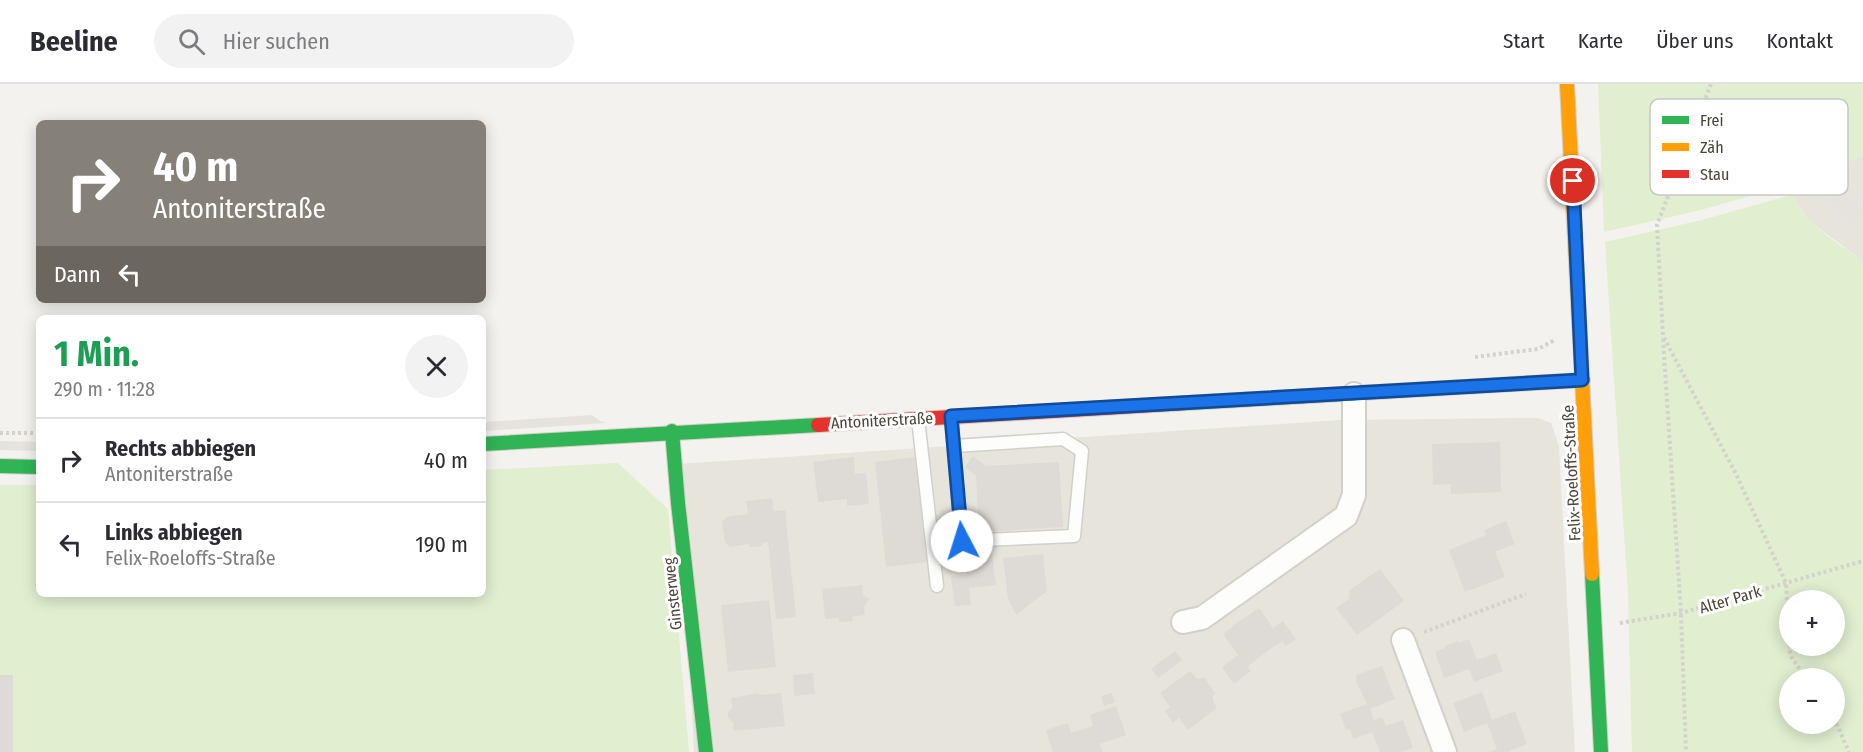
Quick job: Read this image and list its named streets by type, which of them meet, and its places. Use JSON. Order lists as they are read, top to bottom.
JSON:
{
  "streets": {
    "street": ["Antoniterstraße", "Felix-Roeloffs-Straße", "Ginsterweg"],
    "path": ["Alter Park"]
  },
  "crossings": [
    ["Antoniterstraße", "Felix-Roeloffs-Straße"],
    ["Antoniterstraße", "Ginsterweg"],
    ["Felix-Roeloffs-Straße", "Alter Park"]
  ],
  "legend": ["Frei", "Zäh", "Stau"],
  "page": {
    "header": "Beeline",
    "search": "Hier suchen",
    "nav": [
      "Start",
      "Karte",
      "Über uns",
      "Kontakt"
    ],
    "turn": ["40 m", "Antoniterstraße"],
    "then": "Dann",
    "heading": ["1 Min.", "290 m · 11:28"],
    "list": [
      {
        "name": "Rechts abbiegen",
        "note": "Antoniterstraße",
        "value": "40 m"
      },
      {
        "name": "Links abbiegen",
        "note": "Felix-Roeloffs-Straße",
        "value": "190 m"
      }
    ],
    "map_buttons": ["+", "−"]
  }
}
